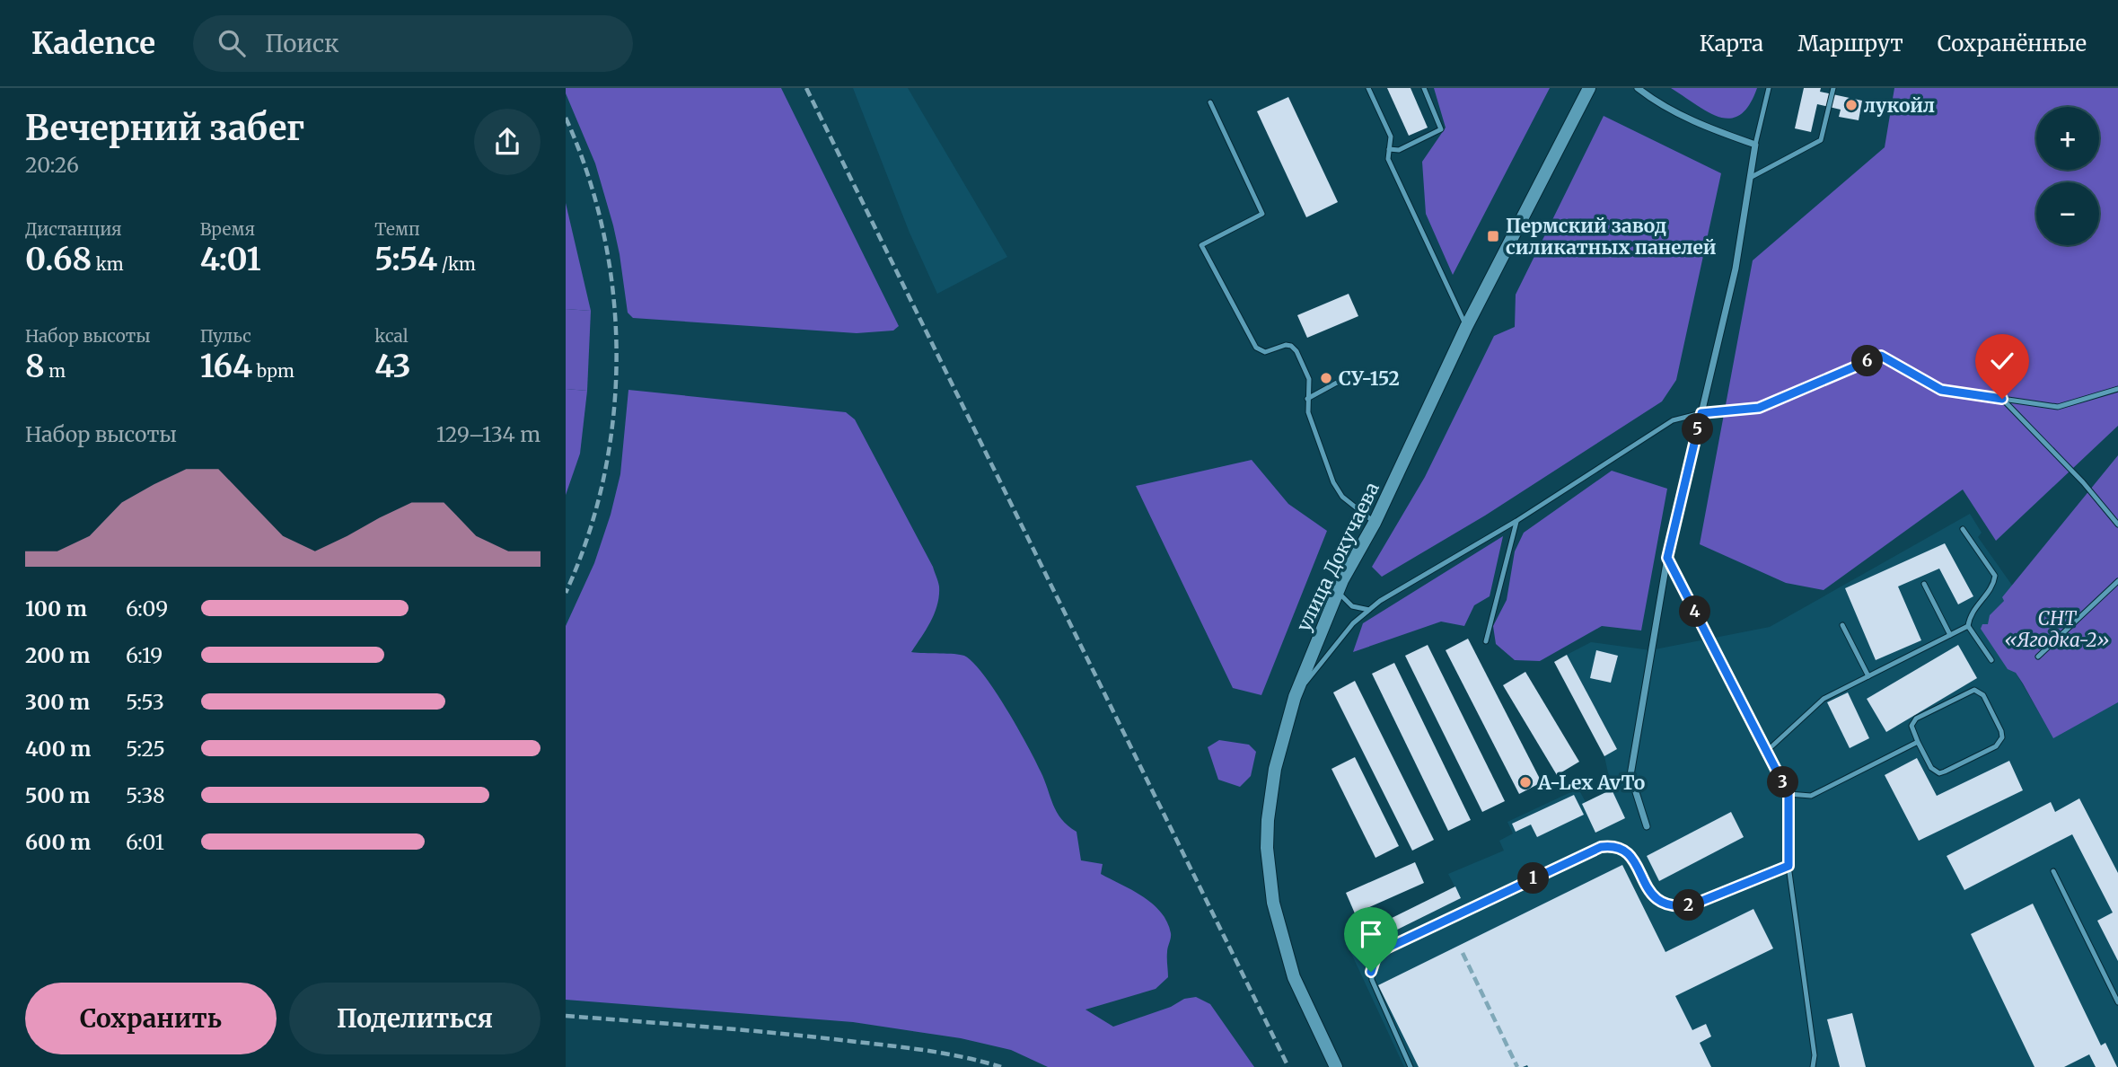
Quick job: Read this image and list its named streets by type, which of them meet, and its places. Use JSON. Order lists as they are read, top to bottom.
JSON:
{
  "streets": {
    "main road": ["улица Докучаева"]
  },
  "parks": ["СНТ «Ягодка-2»"],
  "places": {
    "other": ["лукойл", "СУ-152", "A-Lex AvTo"],
    "transit": ["Пермский завод силикатных панелей"]
  },
  "page": {
    "header": "Kadence",
    "search": "Поиск",
    "nav": ["Карта", "Маршрут", "Сохранённые"],
    "heading": ["Вечерний забег", "20:26"],
    "map_buttons": ["+", "−"],
    "stats": [
      ["Дистанция", "0.68 km"],
      ["Время", "4:01"],
      ["Темп", "5:54 /km"],
      ["Набор высоты", "8 m"],
      ["Пульс", "164 bpm"],
      ["kcal", "43"]
    ],
    "pins": [
      "6",
      "5",
      "4",
      "3",
      "1",
      "2"
    ],
    "chart": ["Набор высоты", "129–134 m"],
    "list": [
      {
        "name": "100 m",
        "note": "6:09"
      },
      {
        "name": "200 m",
        "note": "6:19"
      },
      {
        "name": "300 m",
        "note": "5:53"
      },
      {
        "name": "400 m",
        "note": "5:25"
      },
      {
        "name": "500 m",
        "note": "5:38"
      },
      {
        "name": "600 m",
        "note": "6:01"
      }
    ],
    "buttons": ["Сохранить", "Поделиться"]
  }
}
